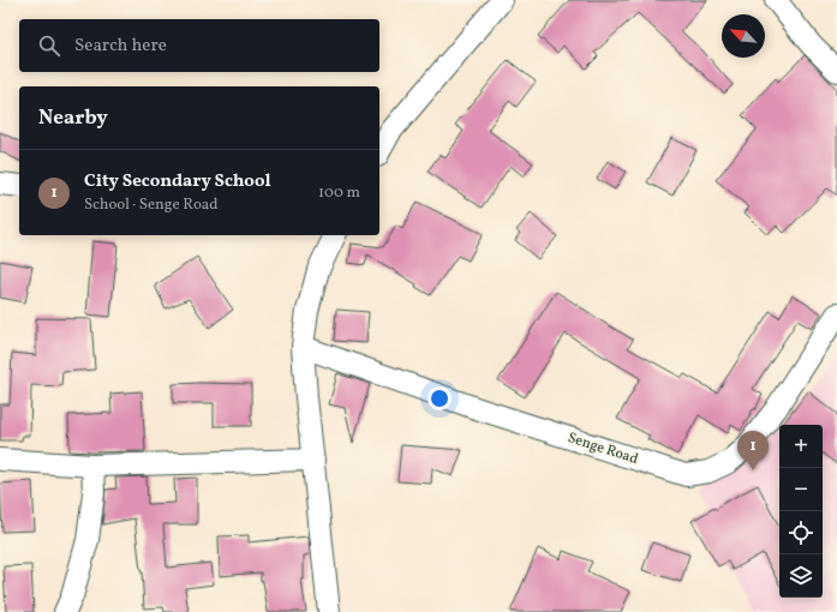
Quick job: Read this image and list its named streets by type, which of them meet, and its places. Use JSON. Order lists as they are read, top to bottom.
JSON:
{
  "streets": {
    "street": ["Senge Road"]
  },
  "north": "top left",
  "page": {
    "search": "Search here",
    "heading": "Nearby",
    "list": [
      {
        "mark": "1",
        "name": "City Secondary School",
        "note": "School · Senge Road",
        "value": "100 m"
      }
    ],
    "map_buttons": ["+", "−"],
    "pins": "1"
  }
}
